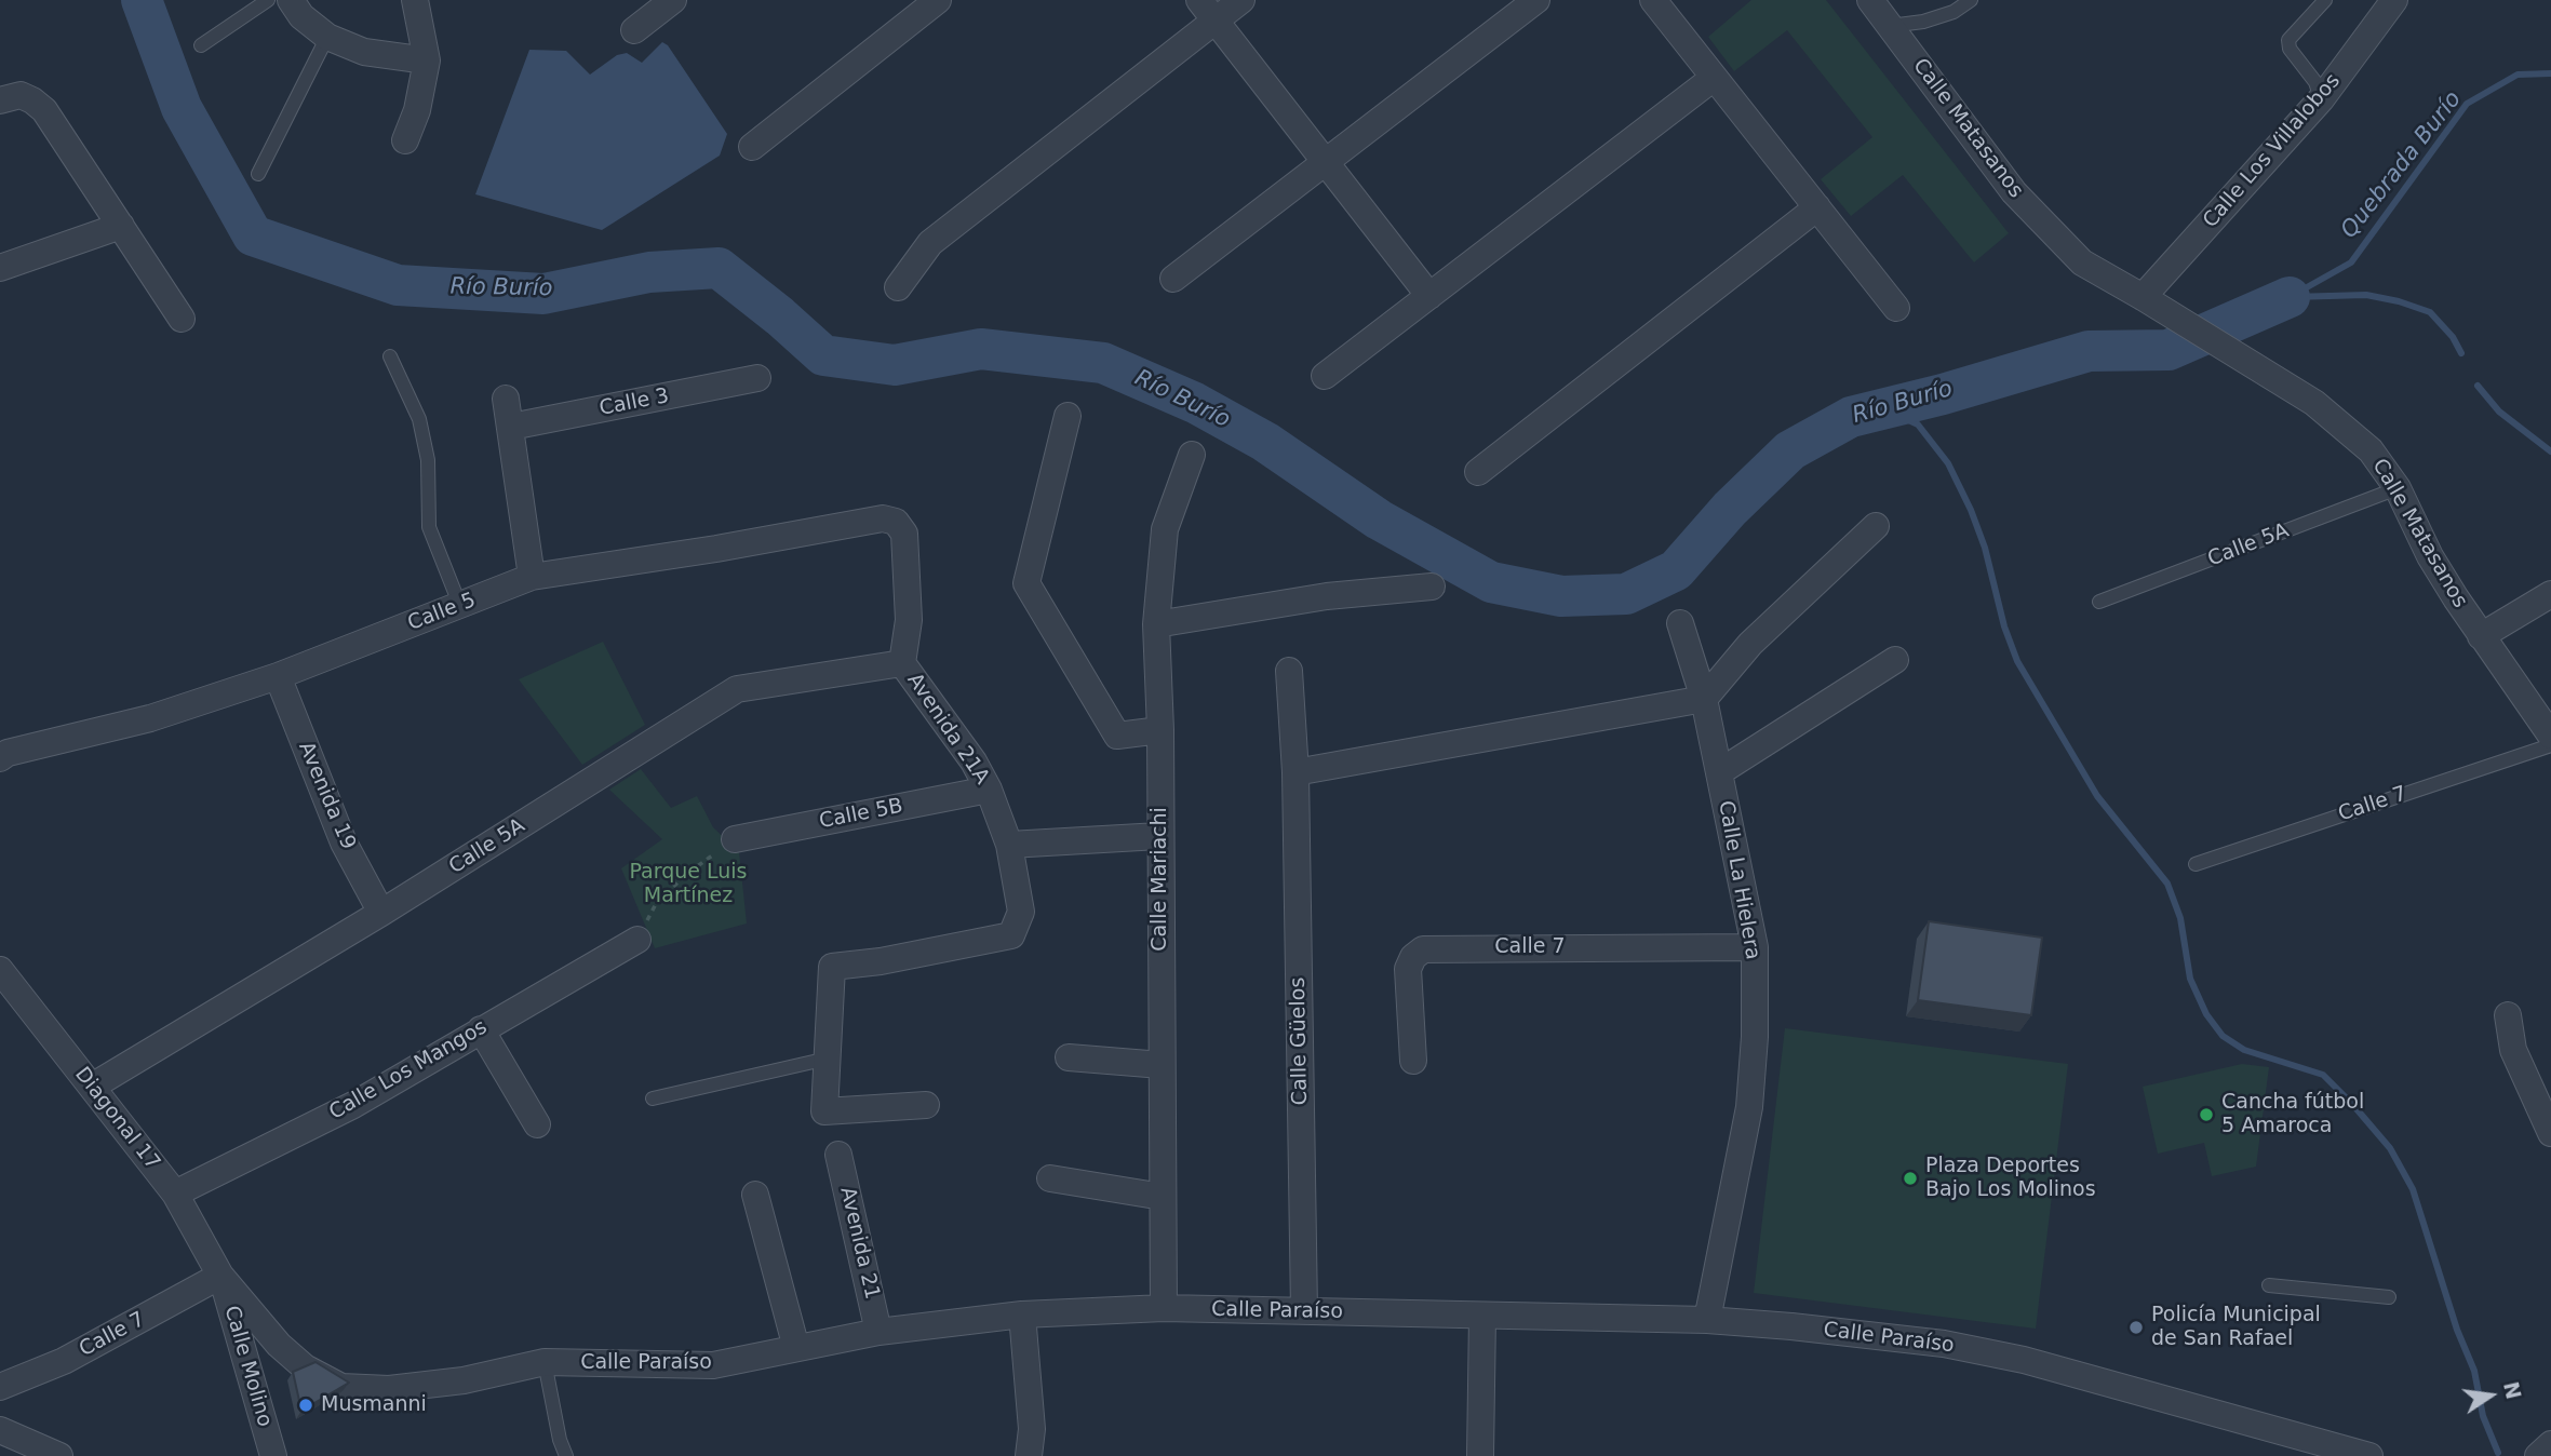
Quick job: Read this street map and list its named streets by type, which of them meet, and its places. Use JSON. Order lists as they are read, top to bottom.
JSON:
{
  "streets": {
    "street": [
      "Calle Matasanos",
      "Calle Los Villalobos",
      "Calle 3",
      "Calle 5A",
      "Calle 5",
      "Avenida 21A",
      "Avenida 19",
      "Calle 7",
      "Calle 5B",
      "Calle Mariachi",
      "Calle La Hielera",
      "Calle Güelos",
      "Calle Los Mangos",
      "Diagonal 17",
      "Avenida 21",
      "Calle Paraíso",
      "Calle Molino"
    ]
  },
  "crossings": [
    ["Calle Matasanos", "Calle Los Villalobos"],
    ["Calle Matasanos", "Calle 5A"],
    ["Calle 5A", "Avenida 21A"],
    ["Calle 5A", "Avenida 19"],
    ["Calle 5A", "Diagonal 17"],
    ["Calle 5", "Avenida 21A"],
    ["Calle 5", "Avenida 19"],
    ["Avenida 21A", "Calle 5B"],
    ["Calle 7", "Calle La Hielera"],
    ["Calle 7", "Diagonal 17"],
    ["Calle 7", "Calle Paraíso"],
    ["Calle 7", "Calle Molino"],
    ["Calle Mariachi", "Calle Paraíso"],
    ["Calle La Hielera", "Calle Paraíso"],
    ["Calle Güelos", "Calle Paraíso"],
    ["Calle Los Mangos", "Diagonal 17"],
    ["Diagonal 17", "Calle Paraíso"],
    ["Diagonal 17", "Calle Molino"],
    ["Avenida 21", "Calle Paraíso"],
    ["Calle Paraíso", "Calle Molino"]
  ],
  "water": ["Quebrada Burío", "Río Burío"],
  "parks": ["Parque Luis Martínez"],
  "places": [
    "Cancha fútbol 5 Amaroca",
    "Plaza Deportes Bajo Los Molinos",
    "Policía Municipal de San Rafael",
    "Musmanni"
  ],
  "north": "right"
}
